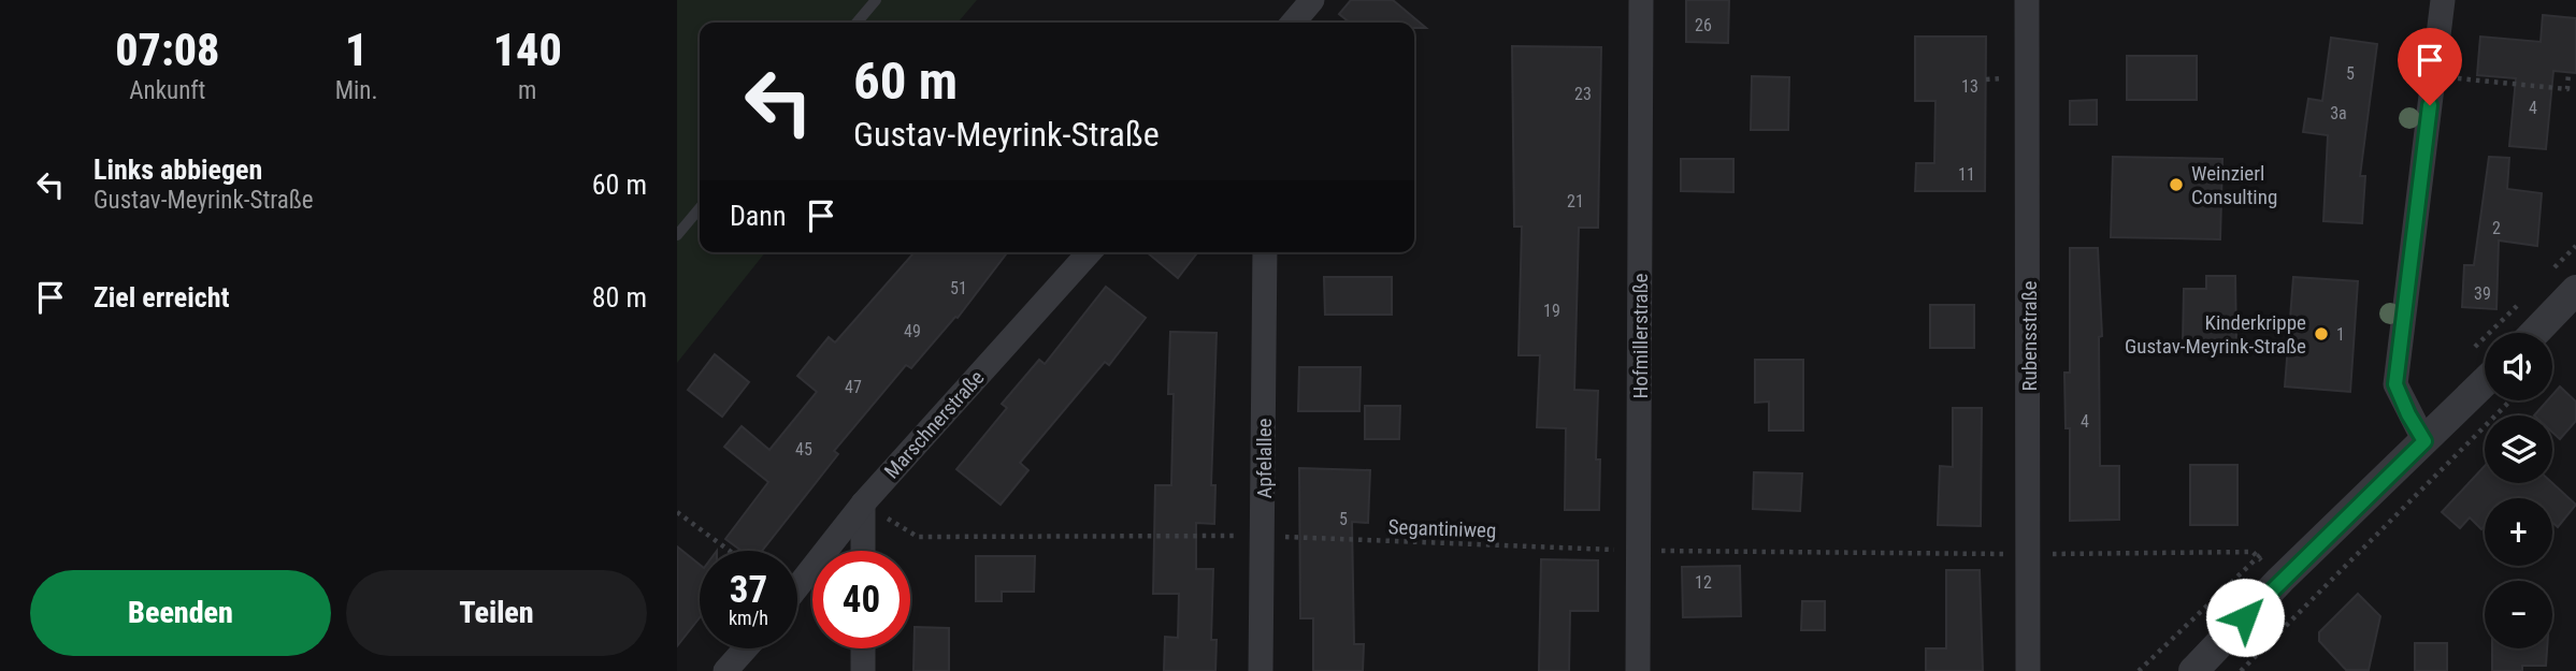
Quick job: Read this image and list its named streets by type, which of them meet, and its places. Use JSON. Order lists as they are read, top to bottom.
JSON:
{
  "streets": {
    "street": [
      "Hofmillerstraße",
      "Rubensstraße",
      "Marschnerstraße",
      "Apfelallee"
    ],
    "path": ["Segantiniweg"]
  },
  "crossings": [
    ["Hofmillerstraße", "Segantiniweg"],
    ["Rubensstraße", "Segantiniweg"],
    ["Marschnerstraße", "Segantiniweg"],
    ["Apfelallee", "Segantiniweg"]
  ],
  "places": ["Weinzierl Consulting", "Kinderkrippe Gustav-Meyrink-Straße"],
  "house_numbers": [
    "26",
    "5",
    "13",
    "23",
    "4",
    "3a",
    "11",
    "21",
    "2",
    "51",
    "39",
    "19",
    "49",
    "1",
    "47",
    "4",
    "45",
    "5",
    "12"
  ],
  "page": {
    "eta": [
      "07:08",
      "Ankunft",
      "1",
      "Min.",
      "140",
      "m"
    ],
    "turn": ["60 m", "Gustav-Meyrink-Straße"],
    "list": [
      {
        "name": "Links abbiegen",
        "note": "Gustav-Meyrink-Straße",
        "value": "60 m"
      },
      {
        "name": "Ziel erreicht",
        "value": "80 m"
      }
    ],
    "then": "Dann",
    "map_buttons": ["+", "−"],
    "speed": "37 km/h",
    "limit": "40",
    "buttons": ["Beenden", "Teilen"]
  }
}
